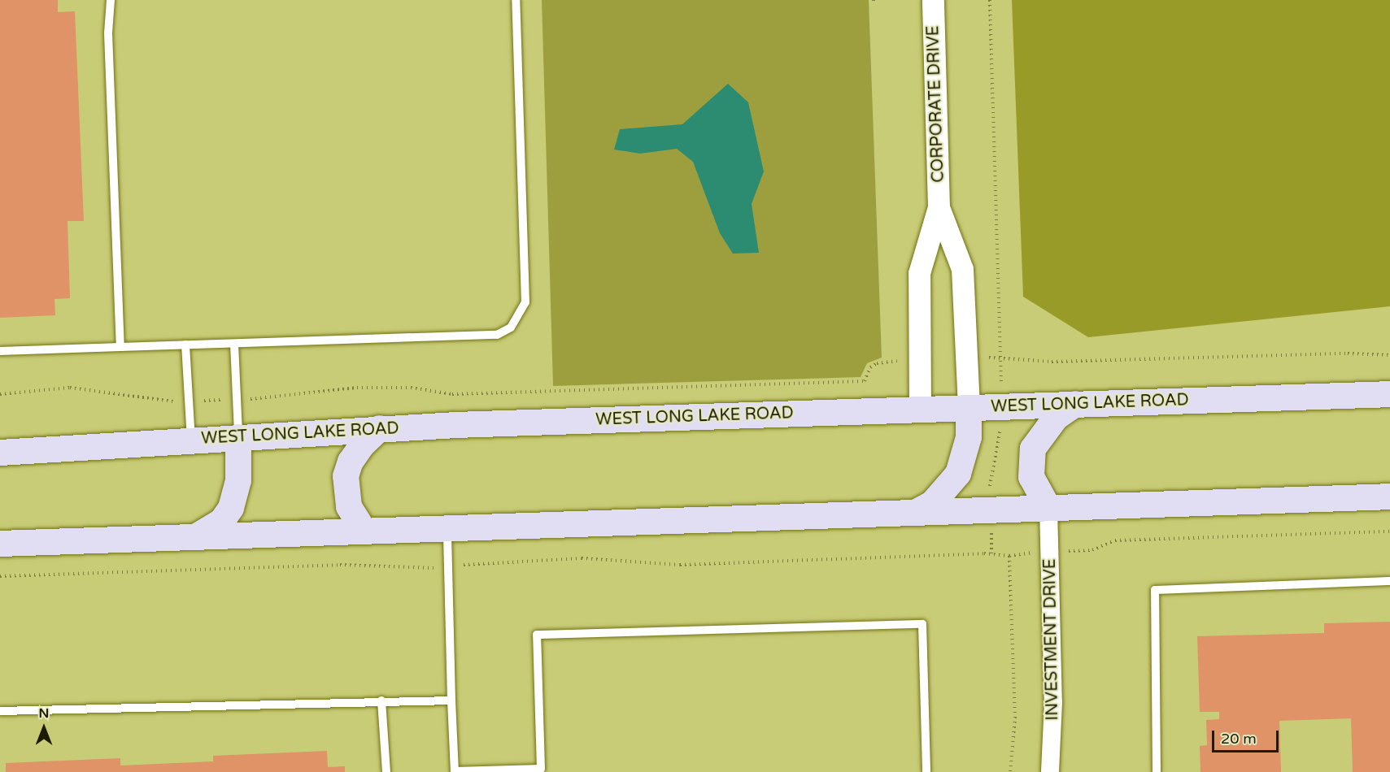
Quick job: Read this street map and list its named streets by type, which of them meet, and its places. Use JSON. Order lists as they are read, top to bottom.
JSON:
{
  "streets": {
    "main road": ["WEST LONG LAKE ROAD"],
    "street": ["CORPORATE DRIVE", "INVESTMENT DRIVE"]
  },
  "crossings": [
    ["CORPORATE DRIVE", "WEST LONG LAKE ROAD"]
  ],
  "scale_bar": "20 m",
  "north": "top"
}
